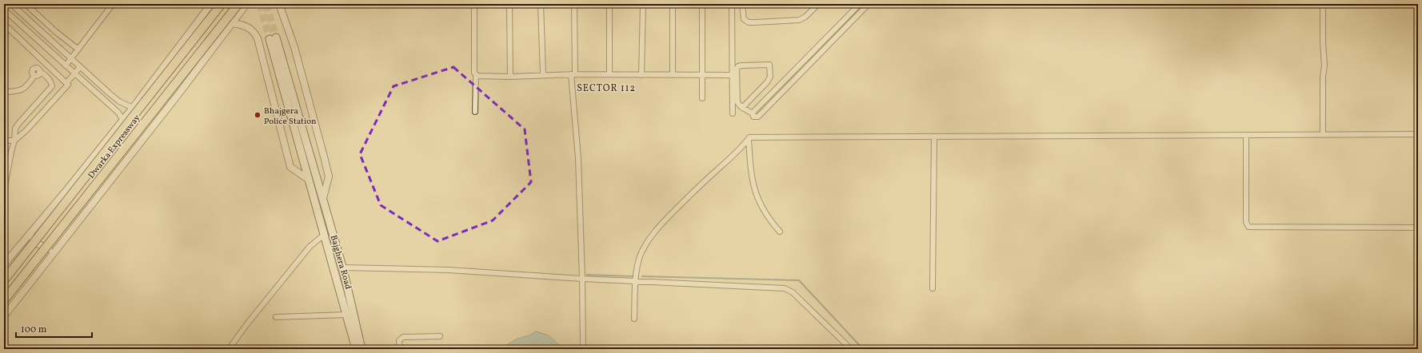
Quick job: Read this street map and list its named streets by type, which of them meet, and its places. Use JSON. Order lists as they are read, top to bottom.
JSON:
{
  "streets": {
    "highway": ["Dwarka Expressway"],
    "main road": ["Bajghera Road"]
  },
  "districts": ["SECTOR 112"],
  "places": ["Bhajgera Police Station"],
  "scale_bar": "100 m"
}
